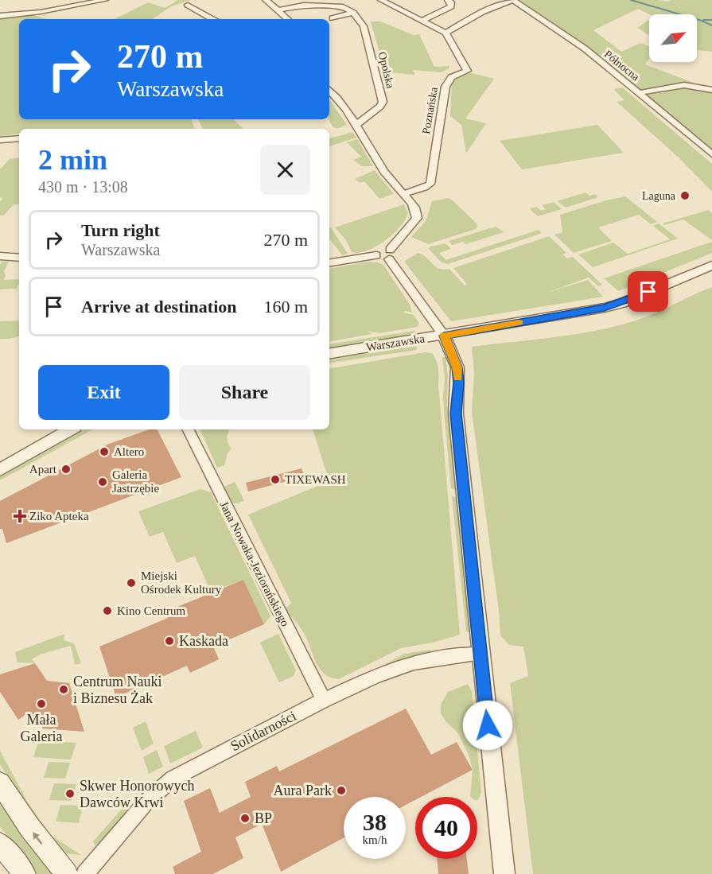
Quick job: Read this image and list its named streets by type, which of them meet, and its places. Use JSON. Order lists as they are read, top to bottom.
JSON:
{
  "streets": {
    "street": [
      "Północna",
      "Opolska",
      "Poznańska",
      "Warszawska",
      "Jana Nowaka-Jeziorańskiego",
      "Solidarności"
    ]
  },
  "crossings": [
    ["Jana Nowaka-Jeziorańskiego", "Solidarności"]
  ],
  "places": {
    "other": [
      "Laguna",
      "Altero",
      "Apart",
      "TIXEWASH",
      "Galeria Jastrzębie",
      "Miejski Ośrodek Kultury",
      "Kino Centrum",
      "Kaskada",
      "Centrum Nauki i Biznesu Żak",
      "Mała Galeria",
      "Aura Park",
      "Skwer Honorowych Dawców Krwi",
      "BP"
    ],
    "health": ["Ziko Apteka"]
  },
  "north": "top right",
  "page": {
    "turn": ["270 m", "Warszawska"],
    "heading": ["2 min", "430 m · 13:08"],
    "list": [
      {
        "name": "Turn right",
        "note": "Warszawska",
        "value": "270 m"
      },
      {
        "name": "Arrive at destination",
        "value": "160 m"
      }
    ],
    "buttons": ["Exit", "Share"],
    "speed": "38 km/h",
    "limit": "40"
  }
}
